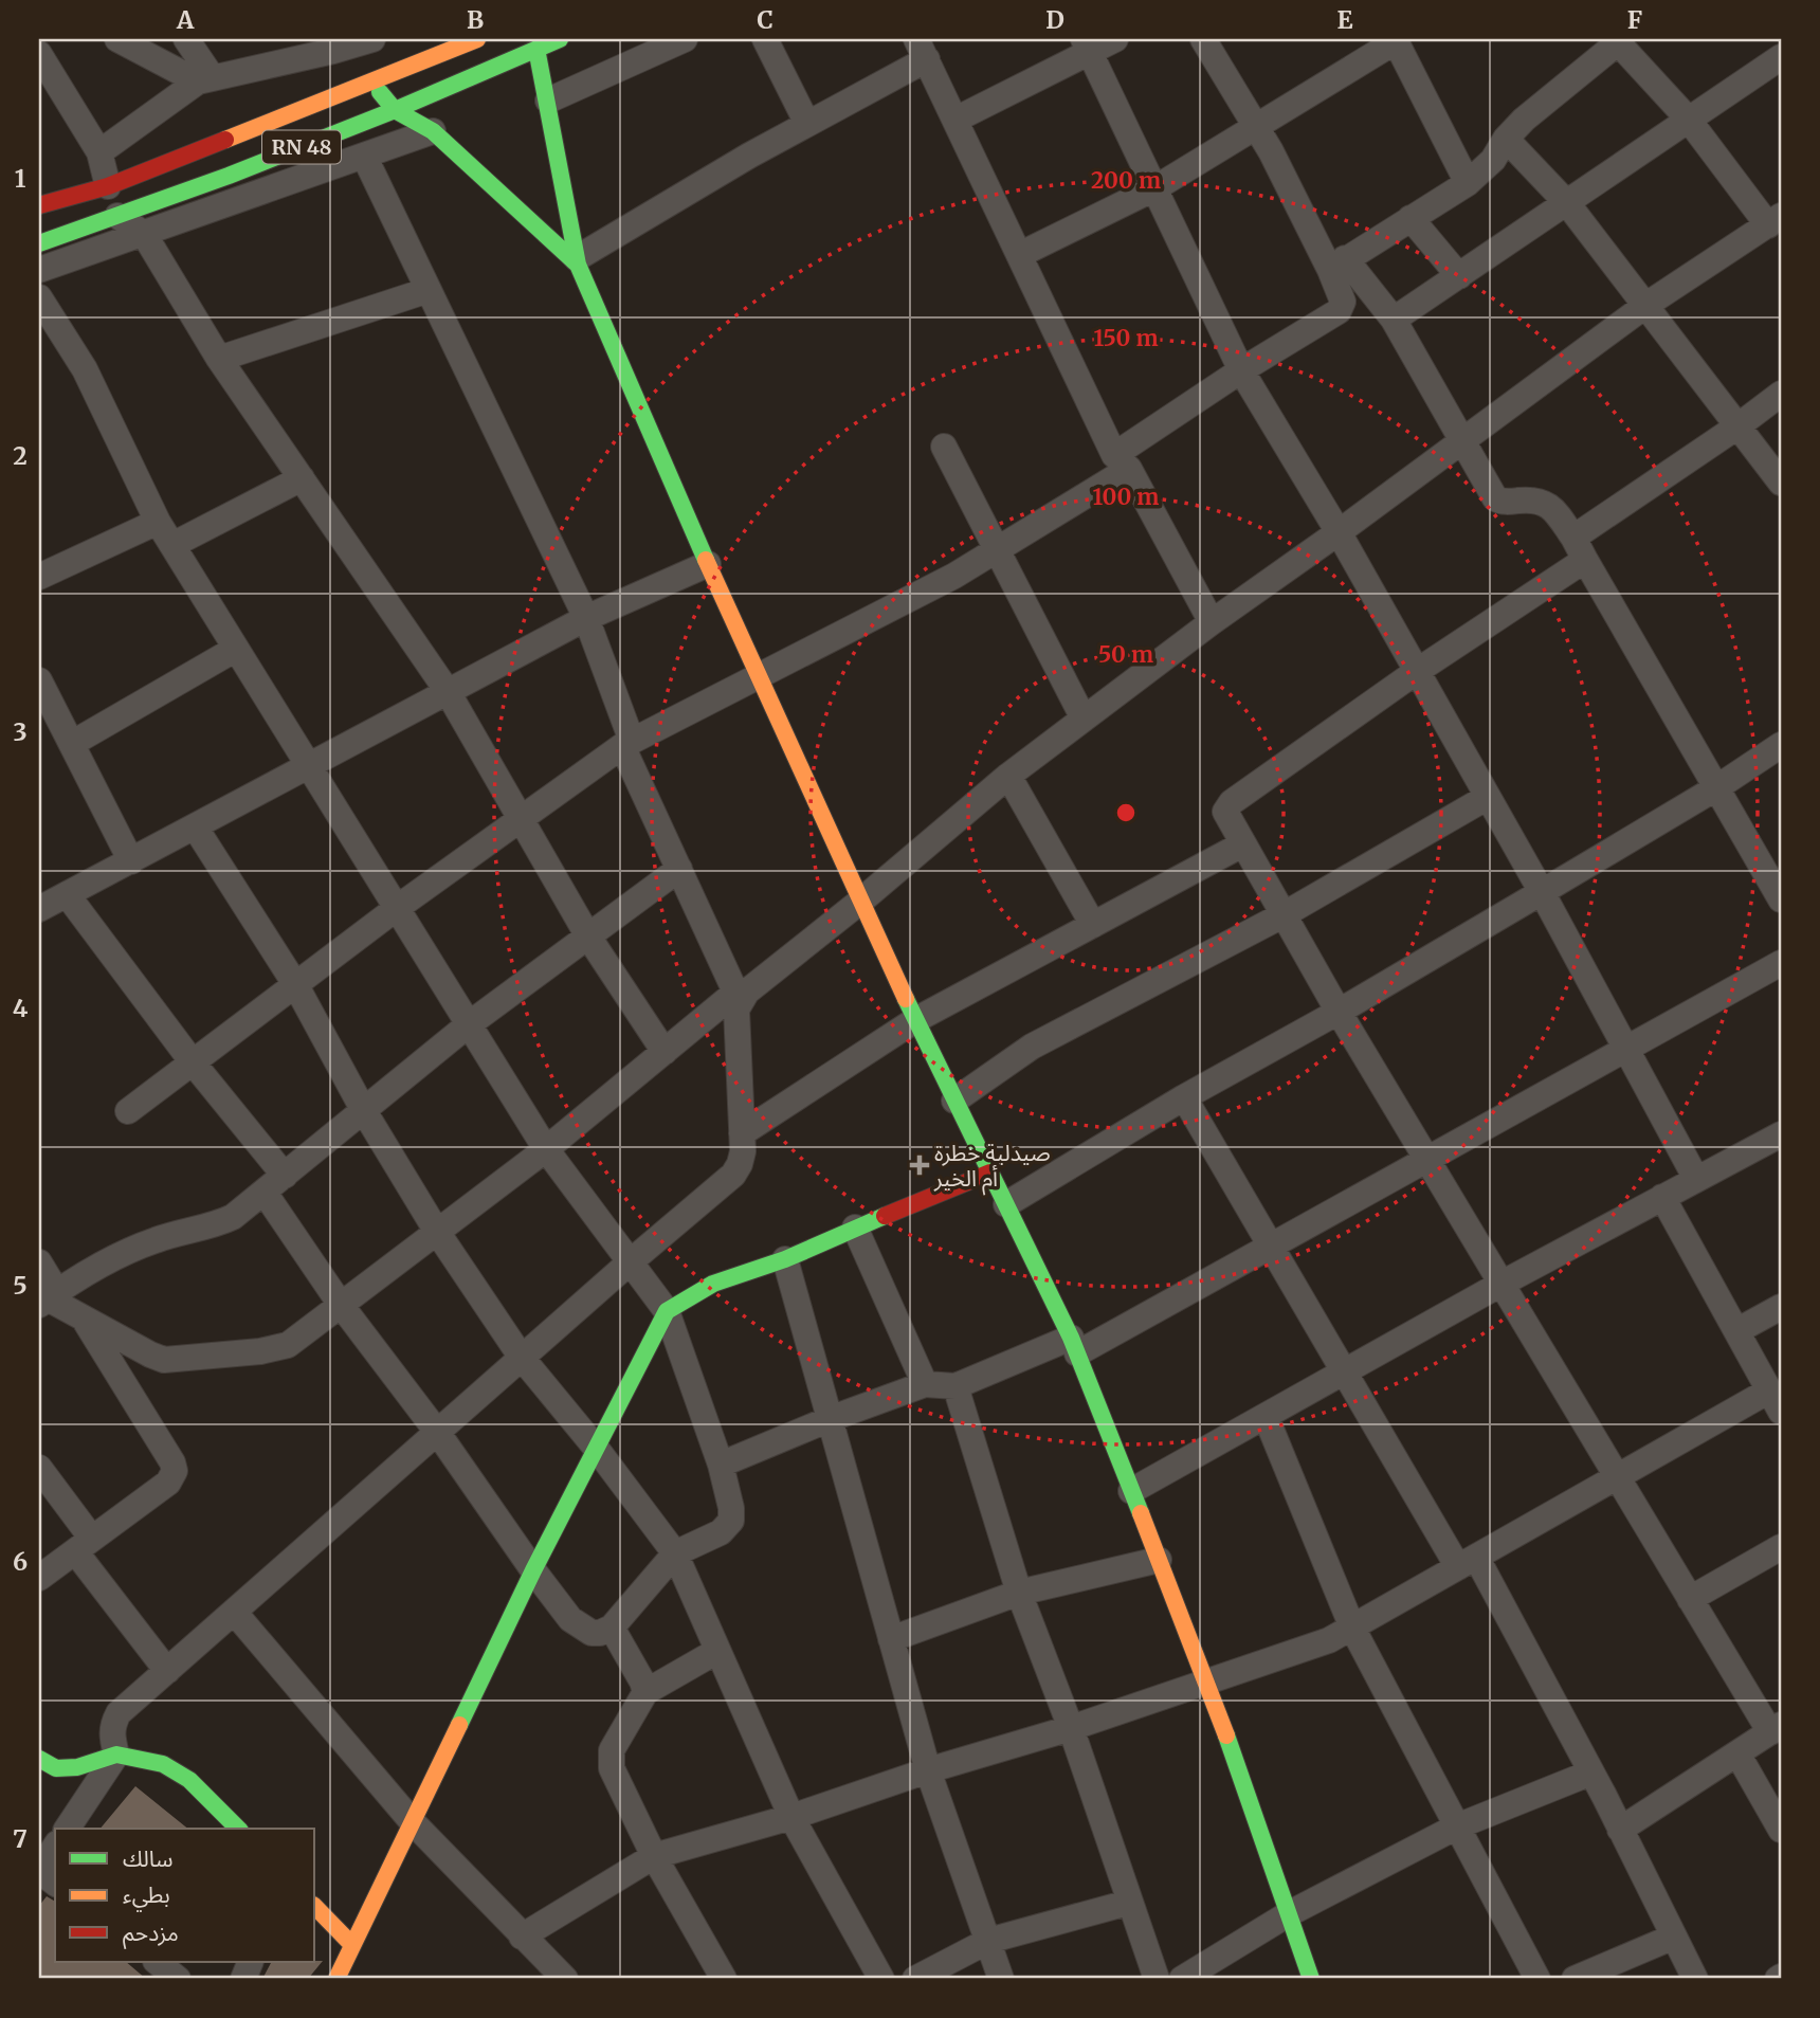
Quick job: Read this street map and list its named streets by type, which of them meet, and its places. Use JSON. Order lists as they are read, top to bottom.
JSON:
{
  "streets": {
    "main road": ["RN 48"]
  },
  "places": {
    "health": ["صيدلية خطرة أم الخير"]
  },
  "legend": ["سالك", "بطيء", "مزدحم"],
  "grid": {
    "columns": [
      "A",
      "B",
      "C",
      "D",
      "E",
      "F"
    ],
    "rows": [
      "1",
      "2",
      "3",
      "4",
      "5",
      "6",
      "7"
    ]
  },
  "rings": [
    "200 m",
    "150 m",
    "100 m",
    "50 m"
  ]
}
